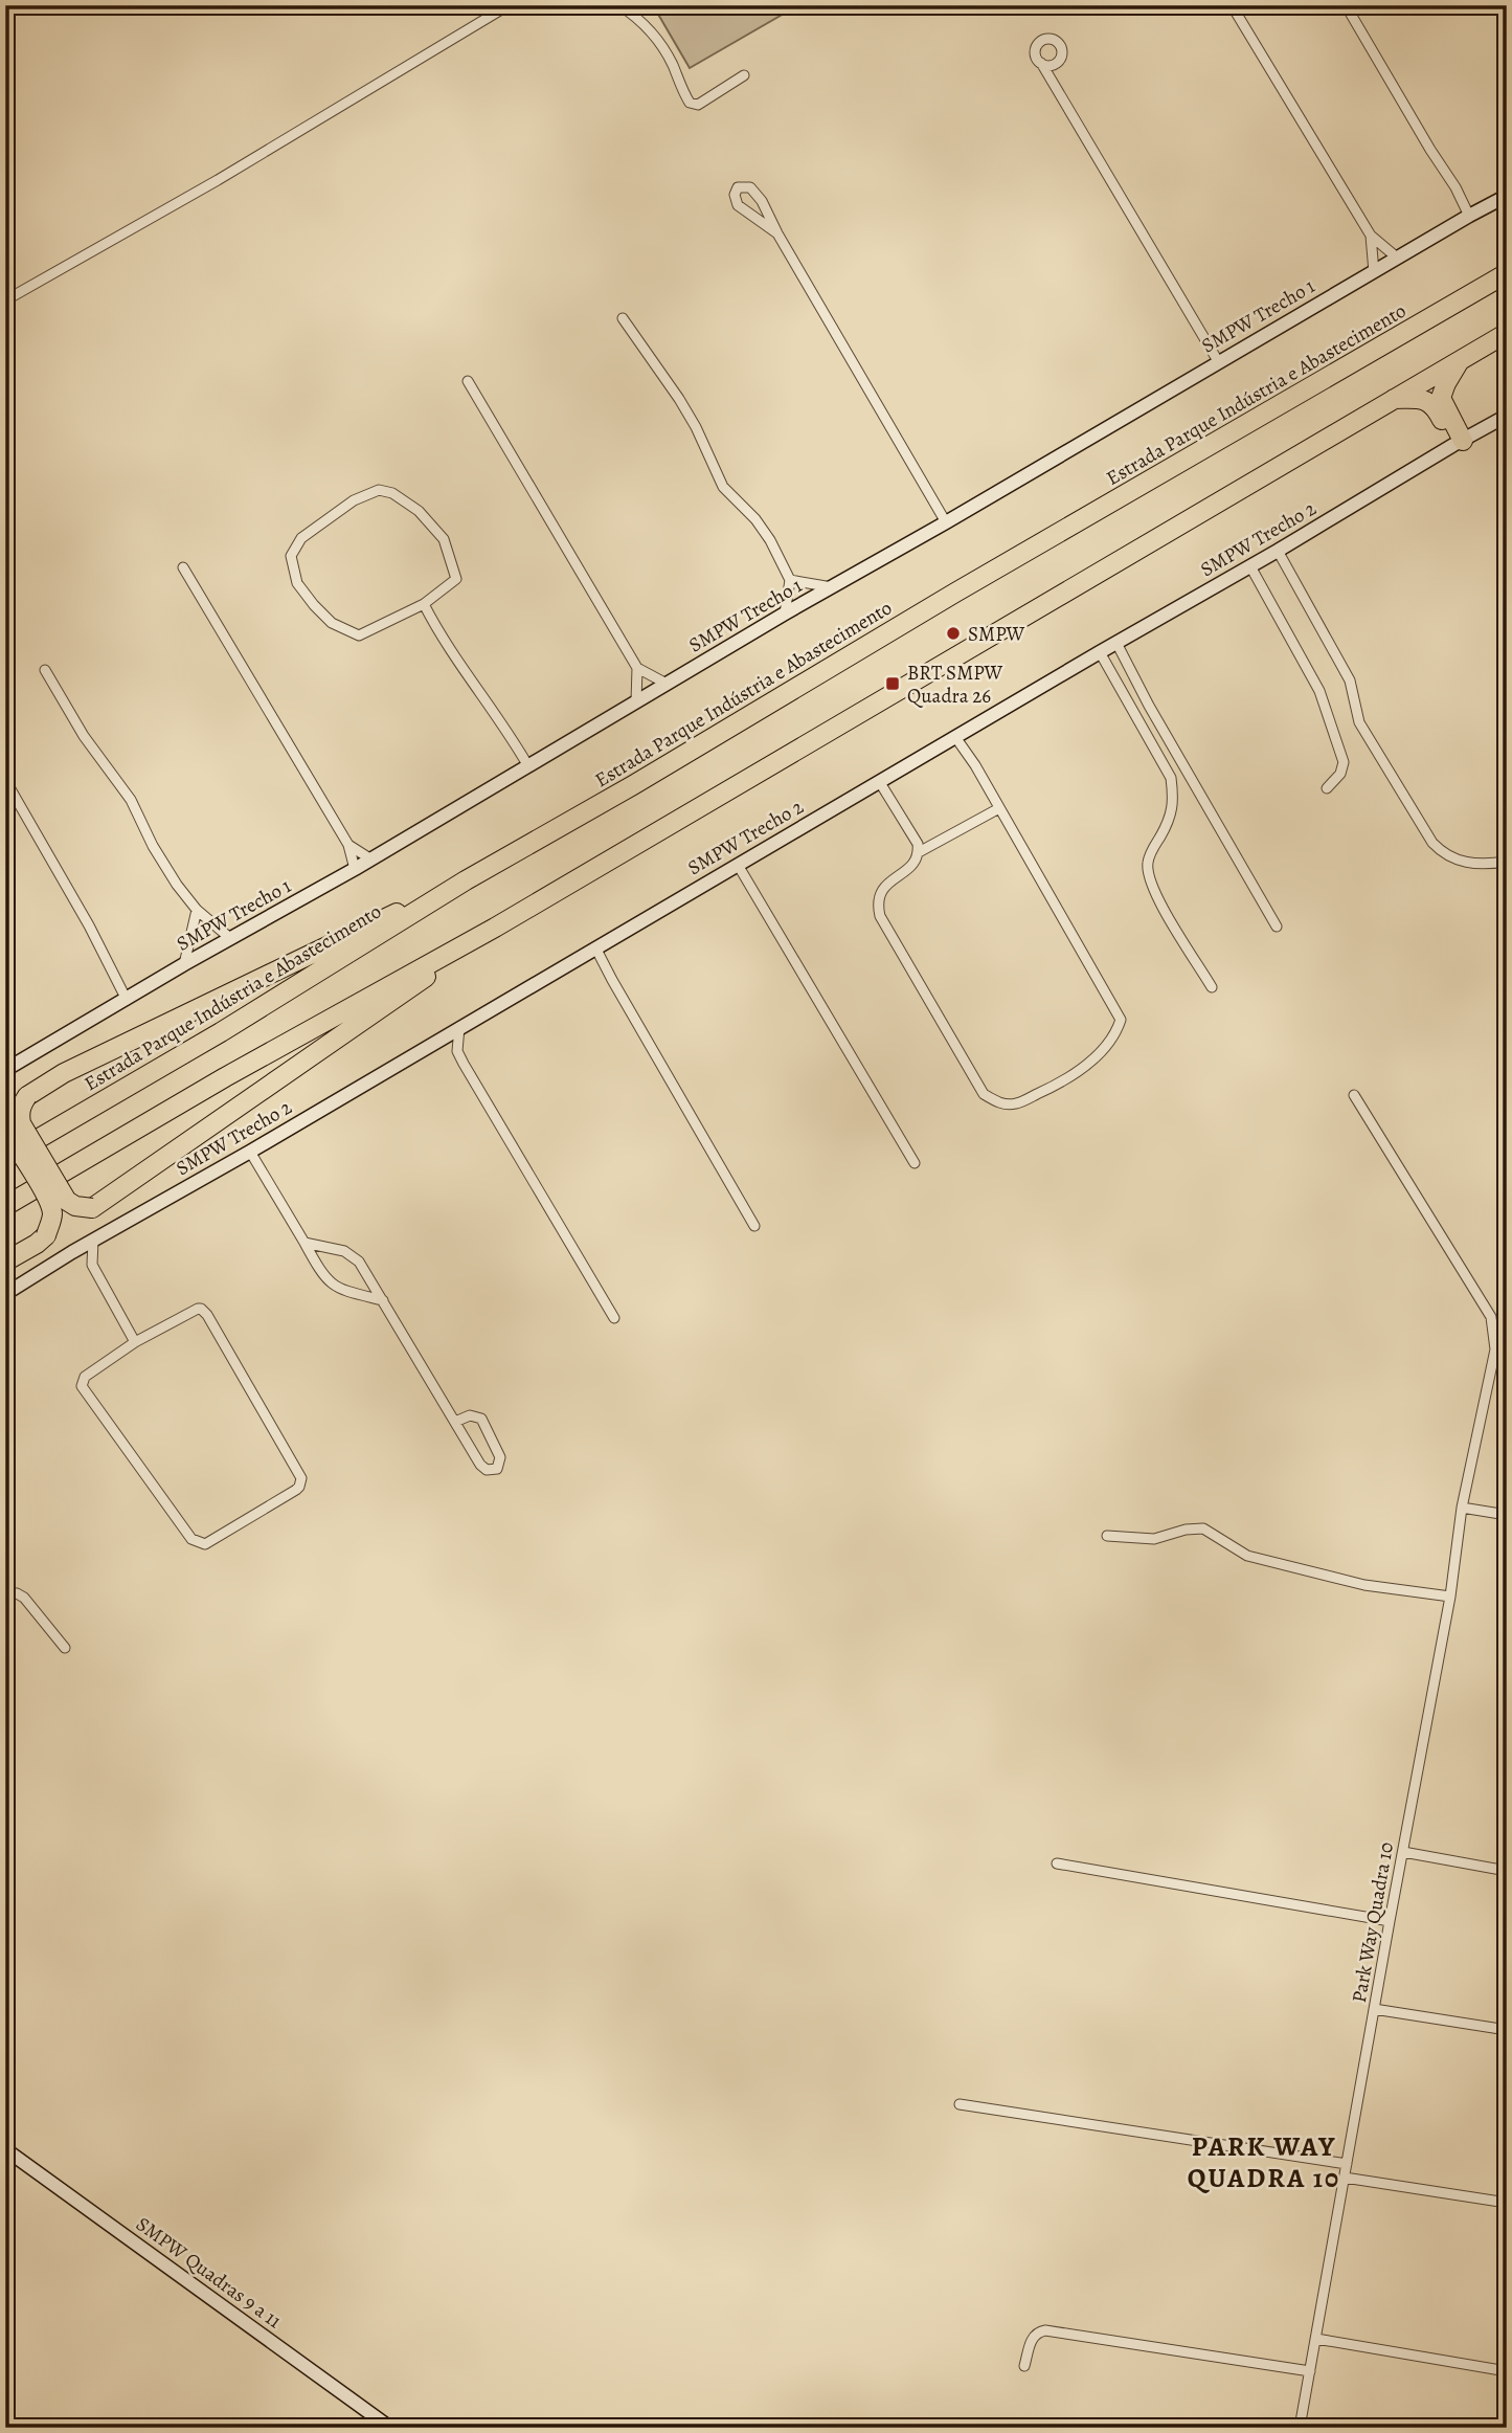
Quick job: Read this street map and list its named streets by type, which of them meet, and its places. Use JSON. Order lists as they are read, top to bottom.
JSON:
{
  "streets": {
    "highway": ["Estrada Parque Indústria e Abastecimento"],
    "street": [
      "SMPW Trecho 1",
      "SMPW Trecho 2",
      "Park Way Quadra 10",
      "SMPW Quadras 9 a 11"
    ]
  },
  "districts": ["PARK WAY QUADRA 10"],
  "places": {
    "other": ["SMPW"],
    "transit": ["BRT SMPW Quadra 26"]
  }
}
